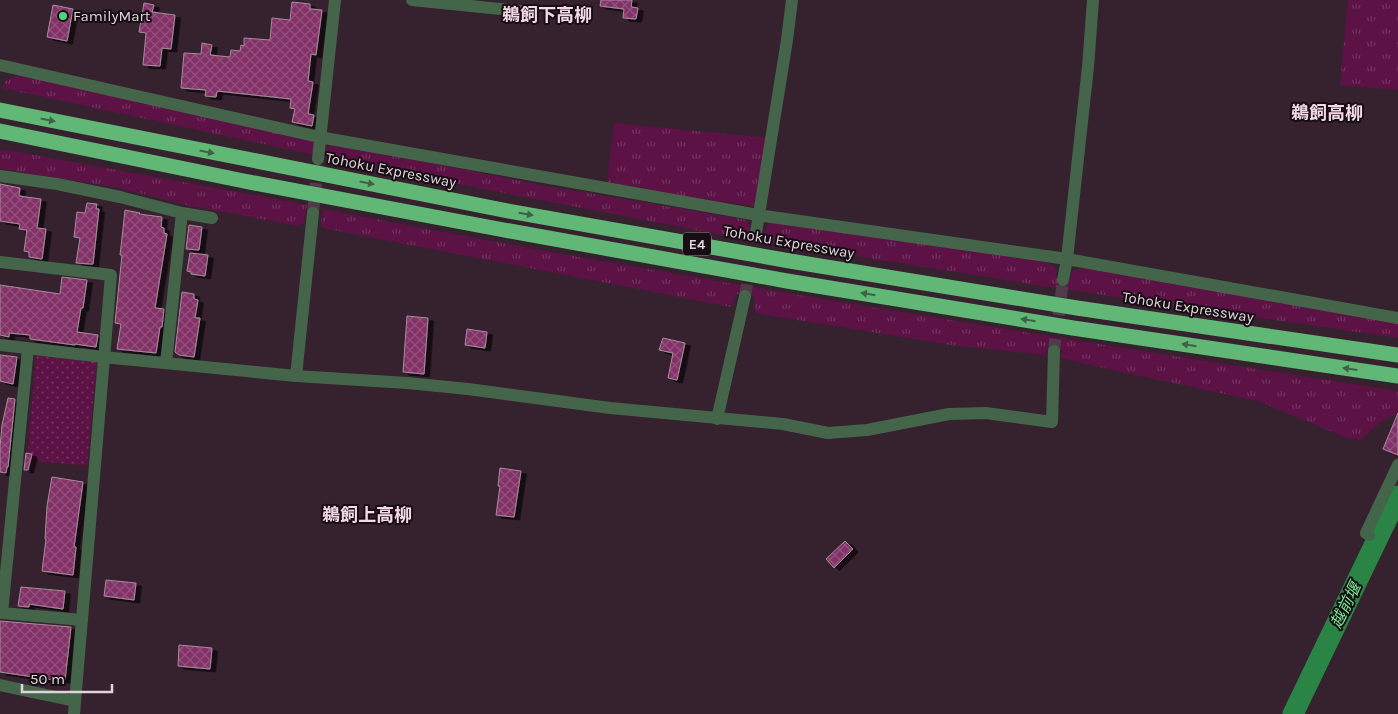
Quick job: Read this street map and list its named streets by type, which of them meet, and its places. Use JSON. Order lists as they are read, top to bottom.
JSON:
{
  "streets": {
    "highway": ["Tohoku Expressway", "E4"]
  },
  "districts": ["鵜飼下高柳", "鵜飼高柳", "鵜飼上高柳"],
  "water": ["越前堰"],
  "places": ["FamilyMart"],
  "scale_bar": "50 m"
}
